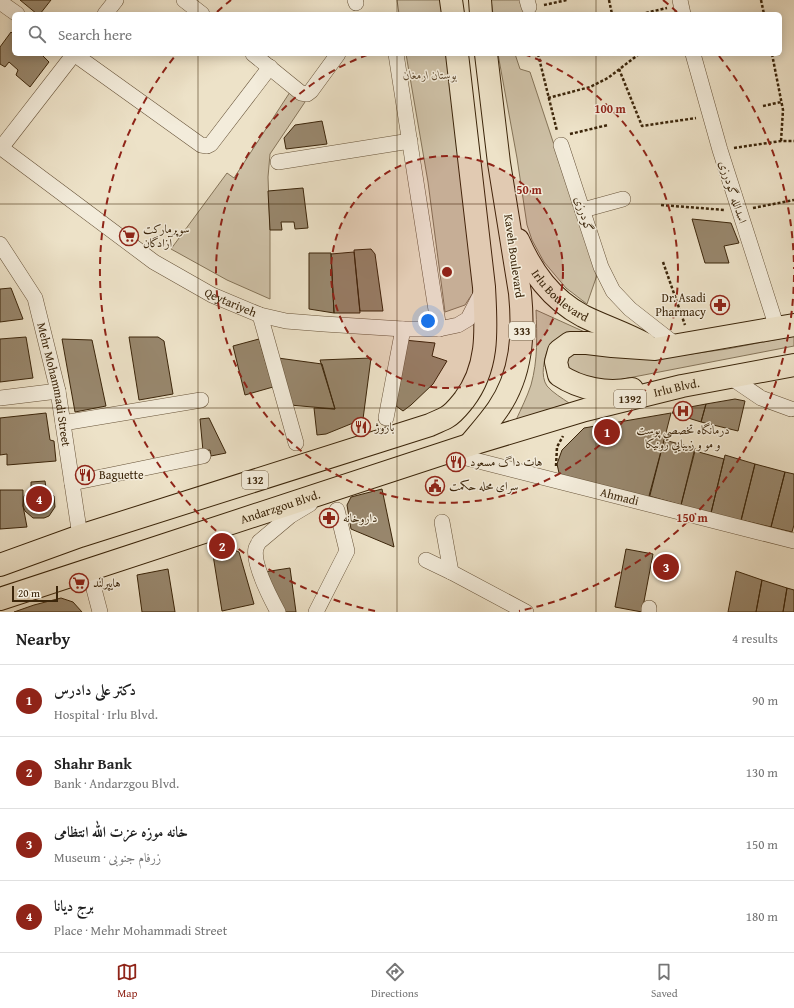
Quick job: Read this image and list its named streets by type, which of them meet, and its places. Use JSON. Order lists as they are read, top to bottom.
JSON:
{
  "streets": {
    "main road": [
      "Kaveh Boulevard",
      "Irlu Boulevard",
      "333",
      "Irlu Blvd.",
      "1392",
      "132",
      "Andarzgou Blvd."
    ],
    "street": [
      "اسدالله گودرزی",
      "گودرزی",
      "Qeytariyeh",
      "Mehr Mohammadi Street",
      "Ahmadi"
    ]
  },
  "crossings": [
    ["Kaveh Boulevard", "Irlu Boulevard"],
    ["Kaveh Boulevard", "Irlu Blvd."],
    ["Kaveh Boulevard", "Andarzgou Blvd."],
    ["Qeytariyeh", "132"],
    ["Mehr Mohammadi Street", "132"],
    ["Irlu Blvd.", "Andarzgou Blvd."],
    ["Ahmadi", "Andarzgou Blvd."]
  ],
  "parks": ["بوستان ارمغان"],
  "places": {
    "supermarket": ["سوپرمارکت آزادگان", "هایپرلند"],
    "pharmacy": ["Dr. Asadi Pharmacy", "داروخانه"],
    "hospital": ["درمانگاه تخصصي پوست و مو و زيبايي رونيكا"],
    "restaurant": ["باروژ", "هات داگ مسعود", "Baguette"],
    "public building": ["سرای محله حکمت"]
  },
  "scale_bar": "20 m",
  "page": {
    "search": "Search here",
    "pins": [
      "1",
      "4",
      "2",
      "3"
    ],
    "scale": "20 m",
    "heading": ["Nearby", "4 results"],
    "list": [
      {
        "mark": "1",
        "name": "دکتر علی دادرس",
        "note": "Hospital · Irlu Blvd.",
        "value": "90 m"
      },
      {
        "mark": "2",
        "name": "Shahr Bank",
        "note": "Bank · Andarzgou Blvd.",
        "value": "130 m"
      },
      {
        "mark": "3",
        "name": "خانه موزه عزت الله انتظامی",
        "note": "Museum · زرفام جنوبی",
        "value": "150 m"
      },
      {
        "mark": "4",
        "name": "برج دیانا",
        "note": "Place · Mehr Mohammadi Street",
        "value": "180 m"
      }
    ],
    "nav": ["Map", "Directions", "Saved"]
  },
  "rings": ["100 m", "50 m", "150 m"]
}
